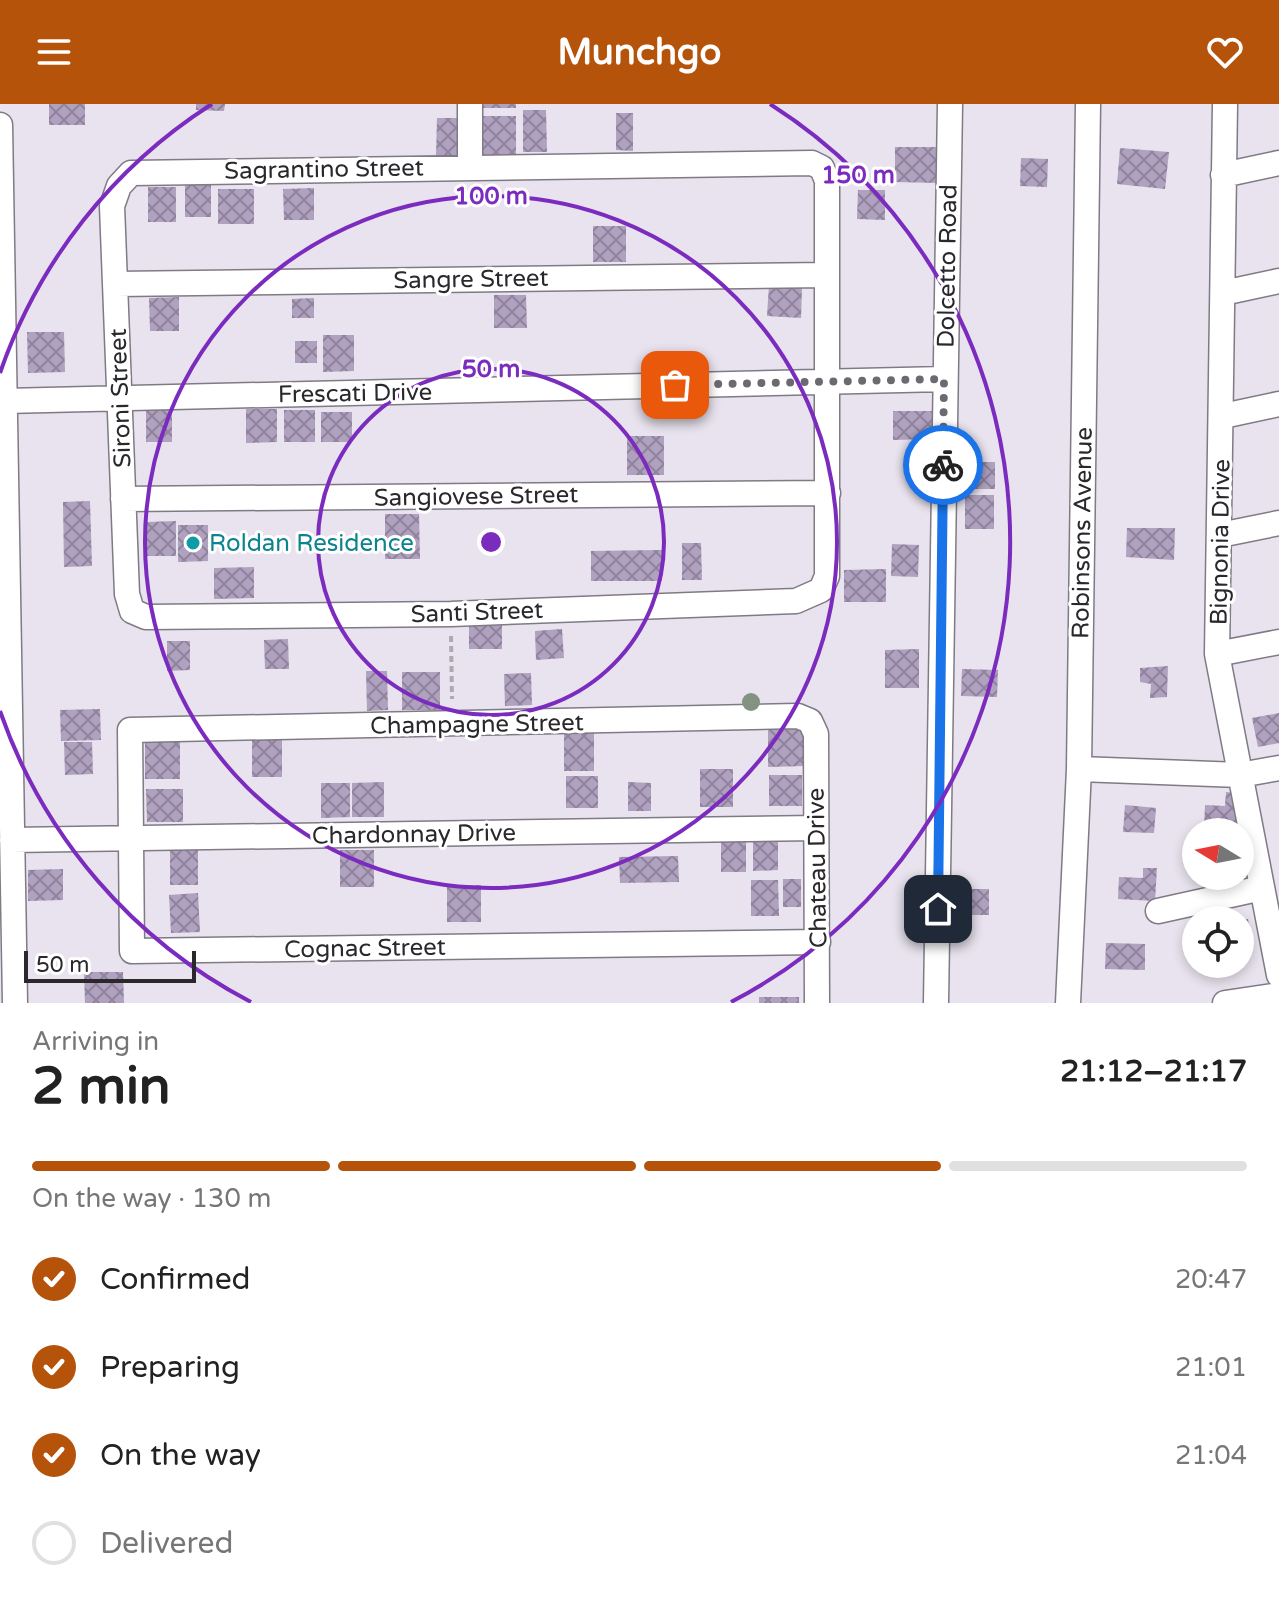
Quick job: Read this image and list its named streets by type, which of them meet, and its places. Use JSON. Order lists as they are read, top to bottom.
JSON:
{
  "streets": {
    "street": [
      "Sagrantino Street",
      "Dolcetto Road",
      "Sangre Street",
      "Frescati Drive",
      "Sironi Street",
      "Sangiovese Street",
      "Robinsons Avenue",
      "Bignonia Drive",
      "Santi Street",
      "Champagne Street",
      "Chardonnay Drive",
      "Chateau Drive",
      "Cognac Street"
    ]
  },
  "crossings": [
    ["Sagrantino Street", "Sangre Street"],
    ["Sagrantino Street", "Sironi Street"],
    ["Dolcetto Road", "Frescati Drive"],
    ["Sangre Street", "Sironi Street"],
    ["Frescati Drive", "Sironi Street"],
    ["Sironi Street", "Sangiovese Street"],
    ["Sironi Street", "Santi Street"],
    ["Sangiovese Street", "Santi Street"],
    ["Champagne Street", "Chateau Drive"],
    ["Champagne Street", "Cognac Street"],
    ["Chardonnay Drive", "Chateau Drive"],
    ["Chardonnay Drive", "Cognac Street"],
    ["Chateau Drive", "Cognac Street"]
  ],
  "places": ["Roldan Residence"],
  "scale_bar": "50 m",
  "north": "left",
  "page": {
    "header": "Munchgo",
    "scale": "50 m",
    "heading": ["2 min", "Arriving in", "21:12–21:17"],
    "bar": "On the way · 130 m",
    "list": [
      ["Confirmed", "20:47"],
      ["Preparing", "21:01"],
      ["On the way", "21:04"],
      "Delivered"
    ]
  },
  "rings": ["150 m", "100 m", "50 m"]
}
